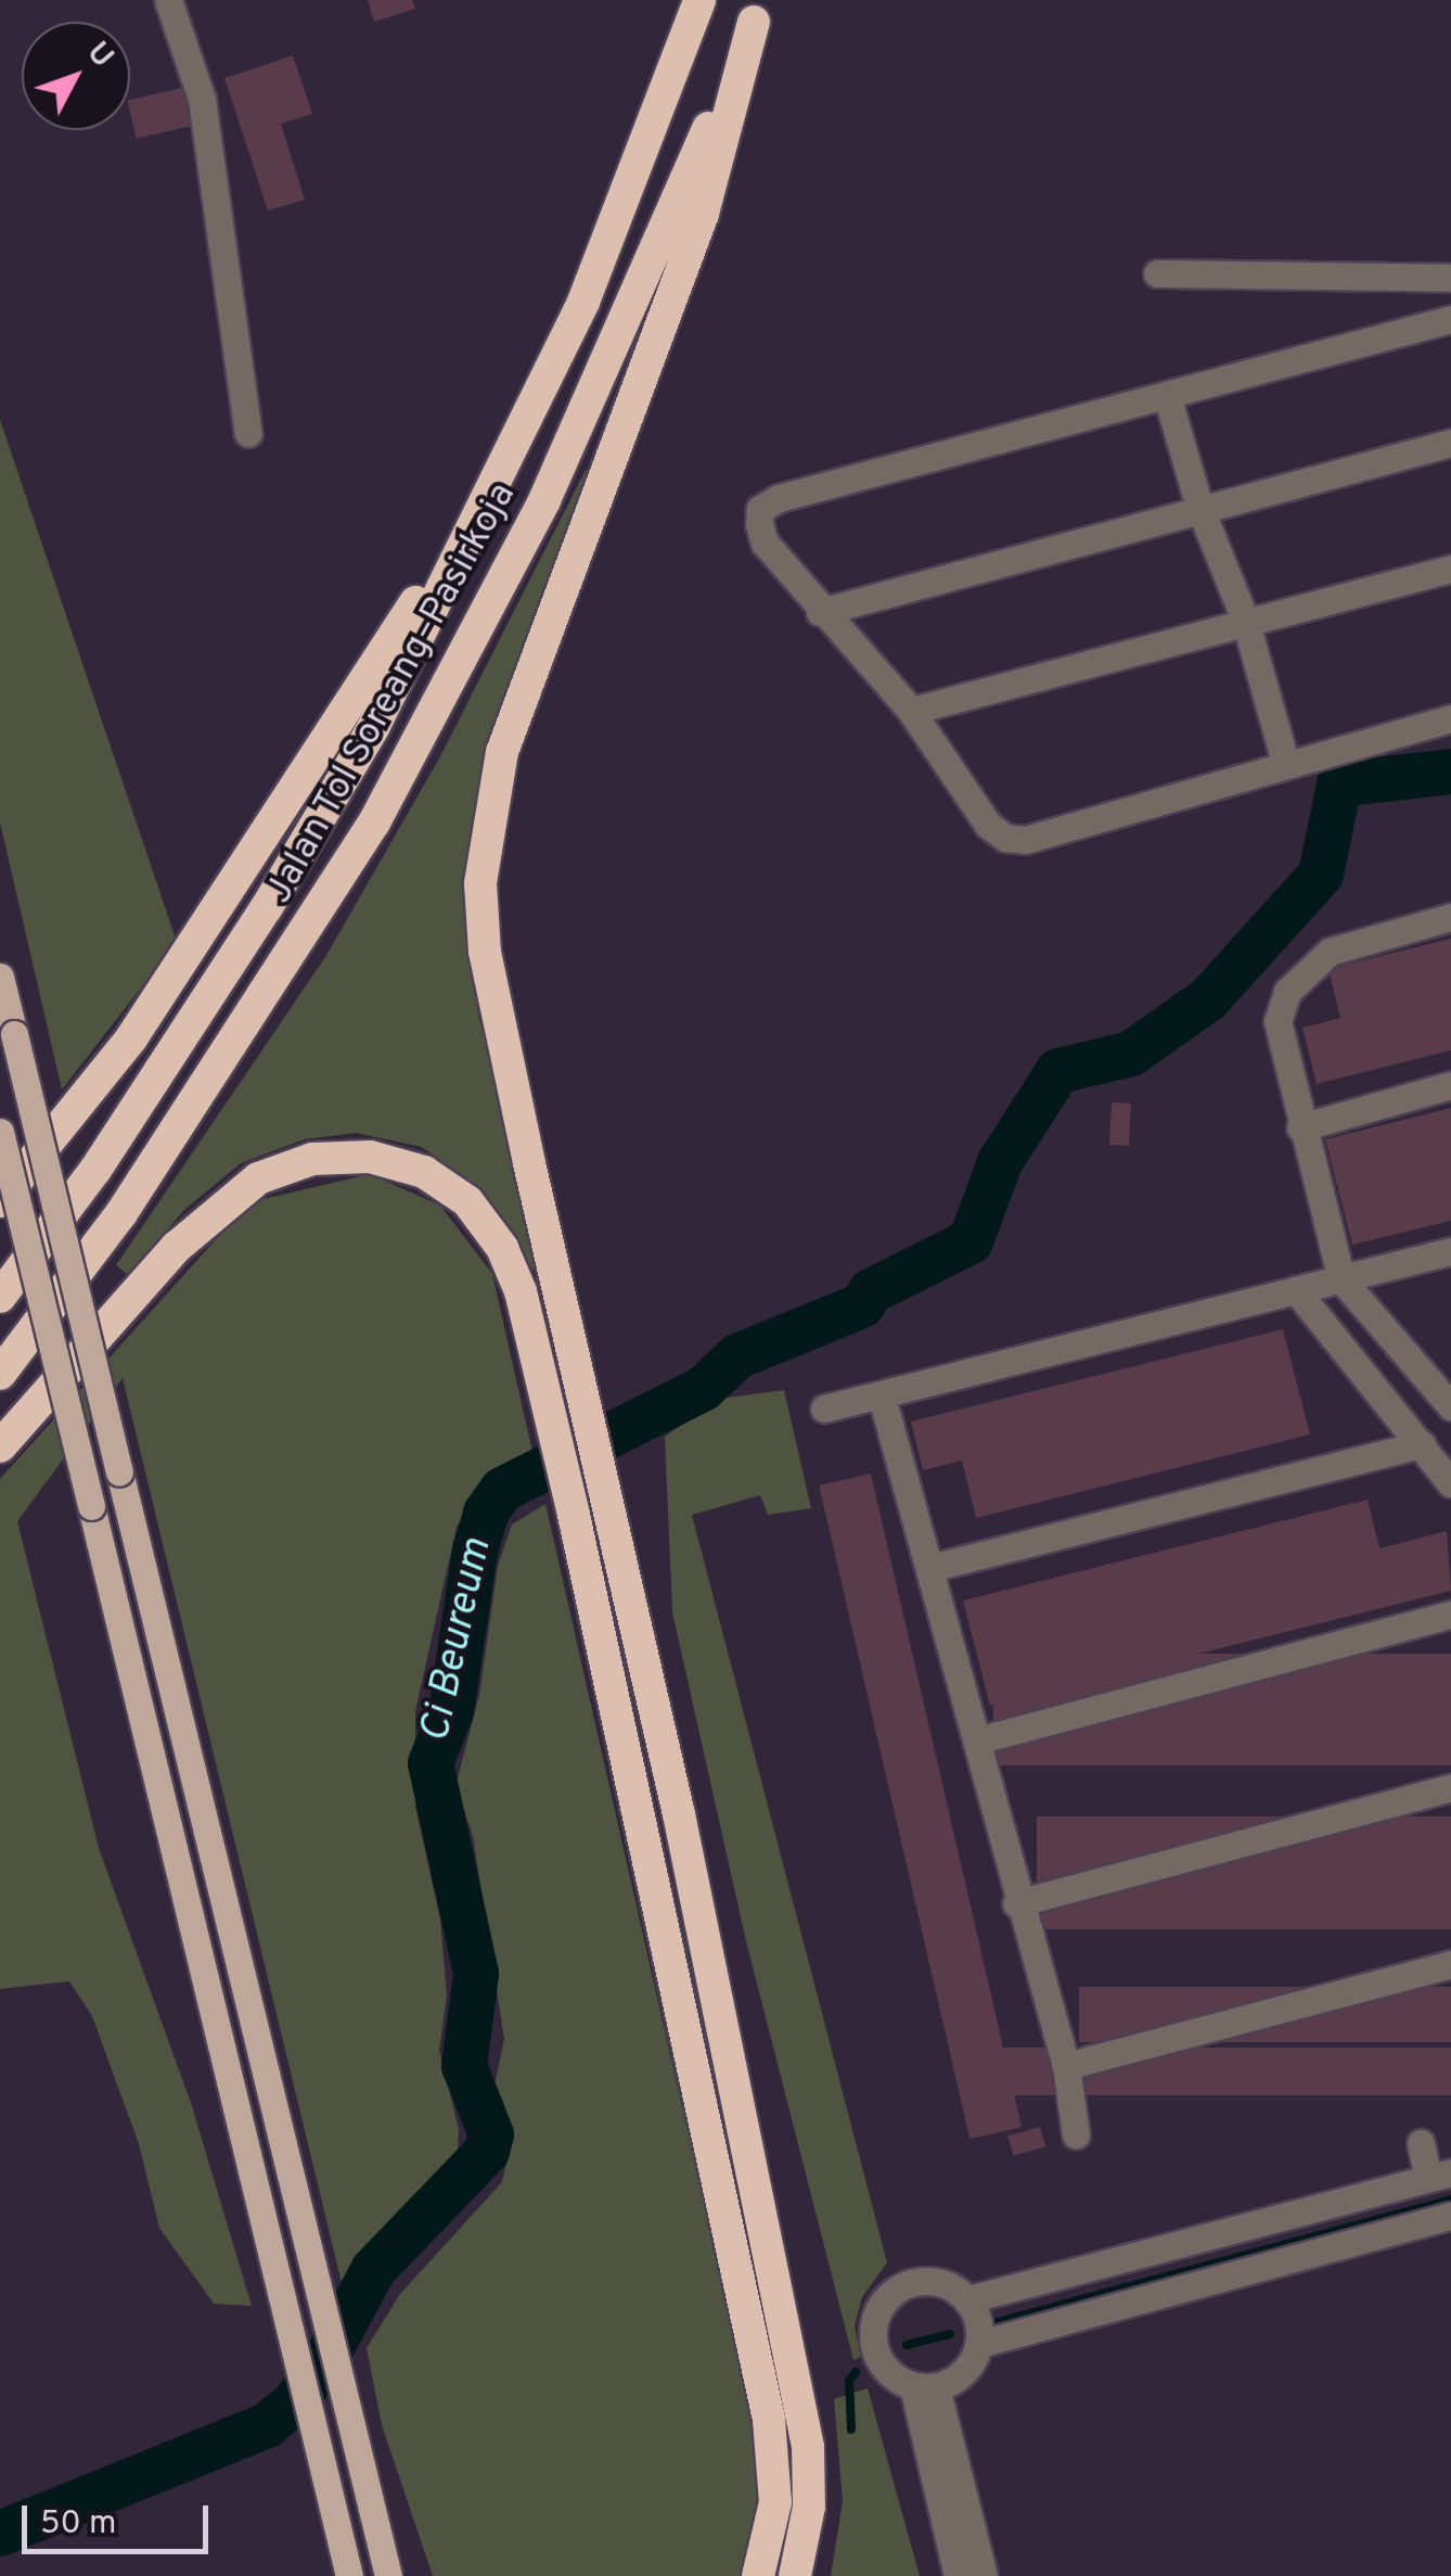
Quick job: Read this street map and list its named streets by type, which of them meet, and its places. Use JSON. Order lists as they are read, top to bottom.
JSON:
{
  "streets": {
    "highway": ["Jalan Tol Soreang–Pasirkoja"]
  },
  "water": ["Ci Beureum"],
  "scale_bar": "50 m",
  "north": "top right"
}
